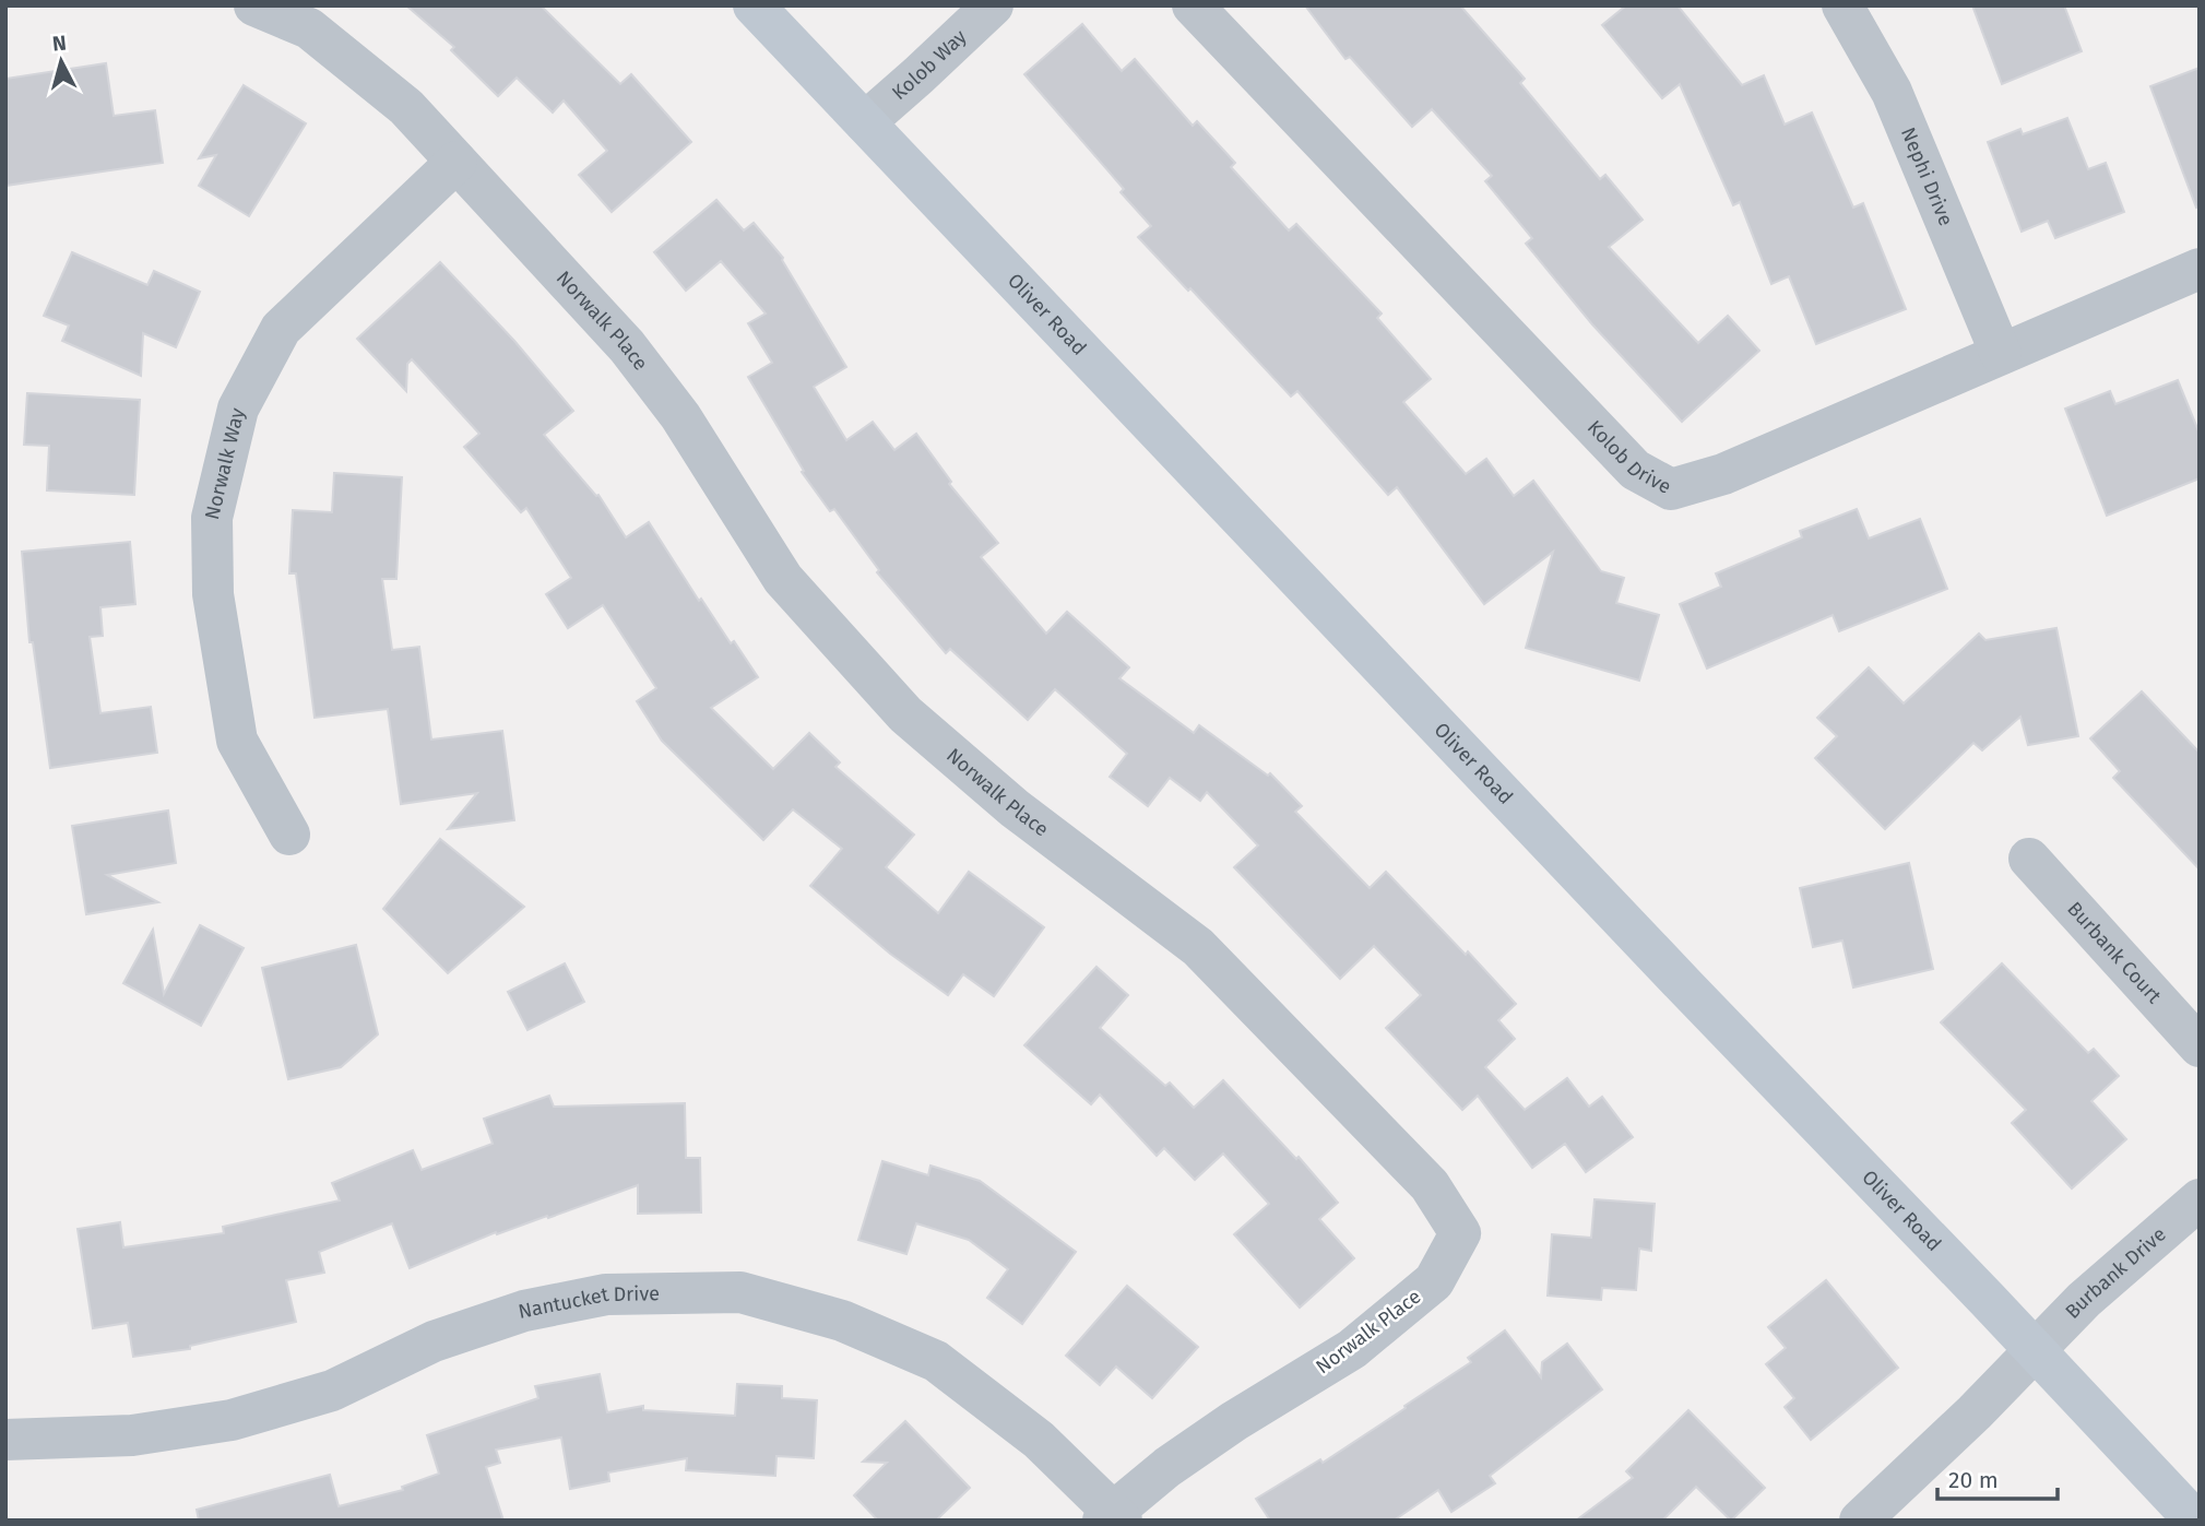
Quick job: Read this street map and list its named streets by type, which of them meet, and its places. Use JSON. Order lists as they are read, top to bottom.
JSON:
{
  "streets": {
    "street": [
      "Kolob Way",
      "Nephi Drive",
      "Oliver Road",
      "Norwalk Place",
      "Kolob Drive",
      "Norwalk Way",
      "Burbank Court",
      "Burbank Drive",
      "Nantucket Drive"
    ]
  },
  "crossings": [
    ["Kolob Way", "Oliver Road"],
    ["Nephi Drive", "Kolob Drive"],
    ["Oliver Road", "Burbank Drive"],
    ["Norwalk Place", "Norwalk Way"],
    ["Norwalk Place", "Nantucket Drive"]
  ],
  "scale_bar": "20 m",
  "north": "top"
}
